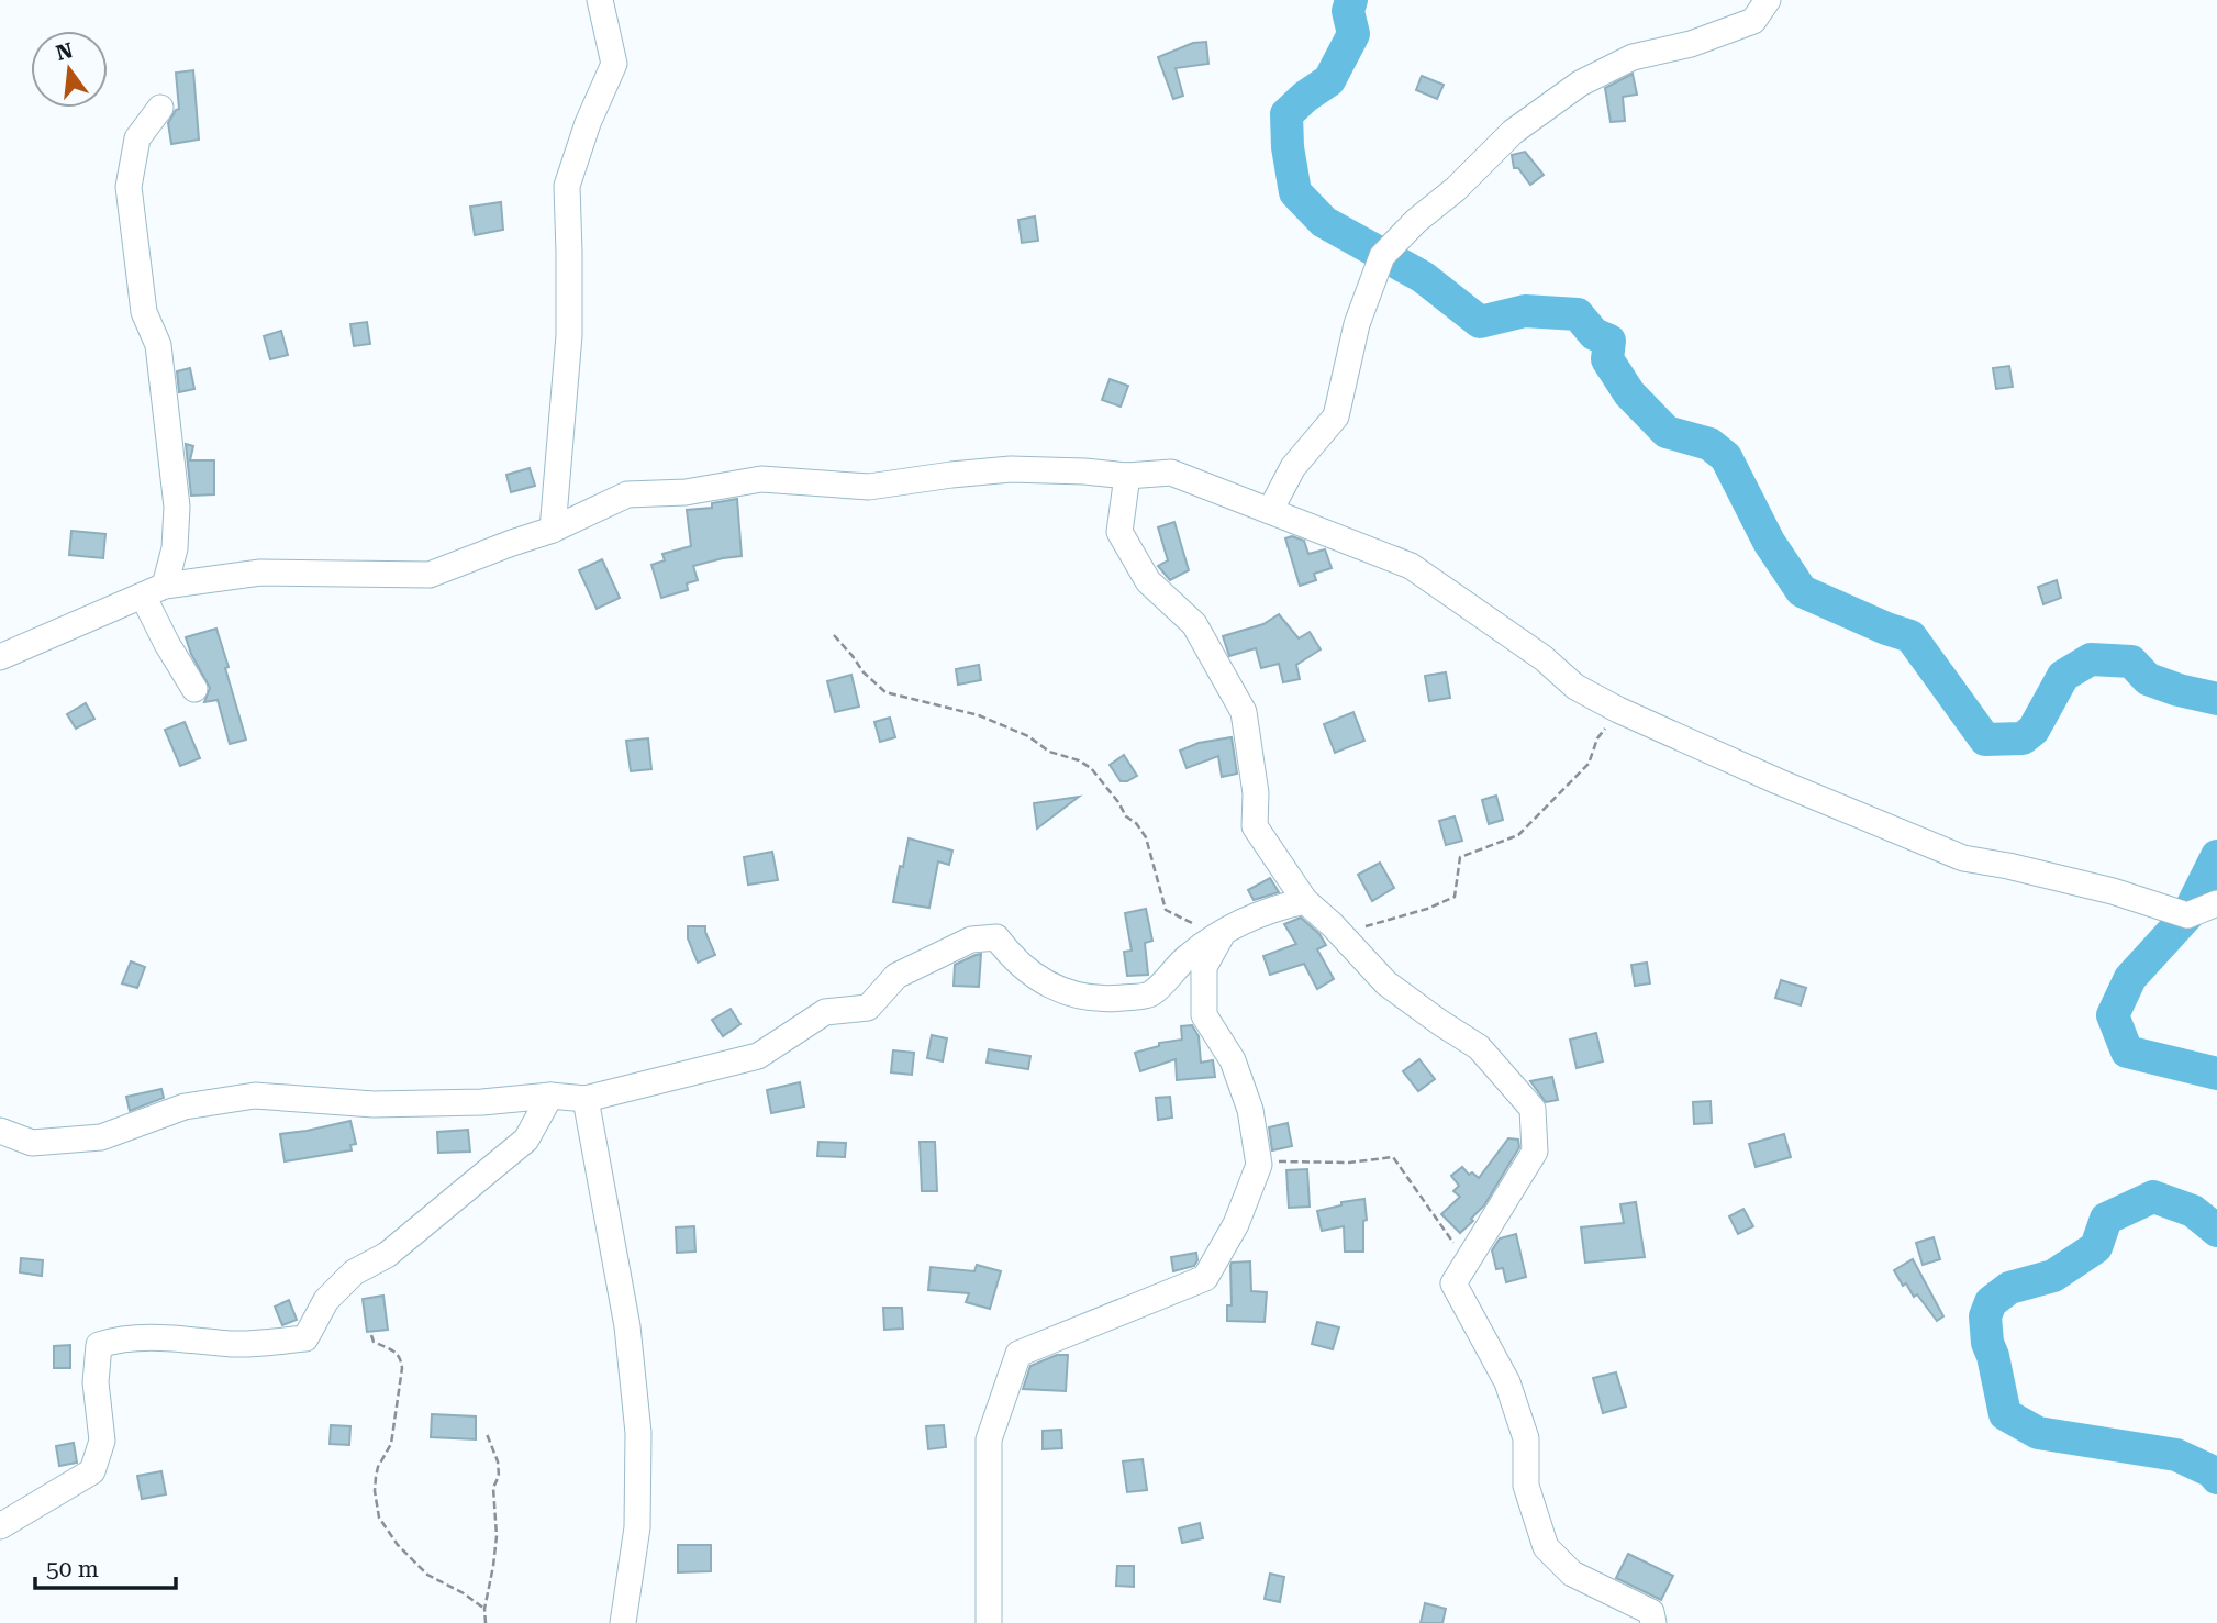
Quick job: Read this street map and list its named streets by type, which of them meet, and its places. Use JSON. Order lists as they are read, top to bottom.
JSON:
{
  "scale_bar": "50 m",
  "north": "top"
}
